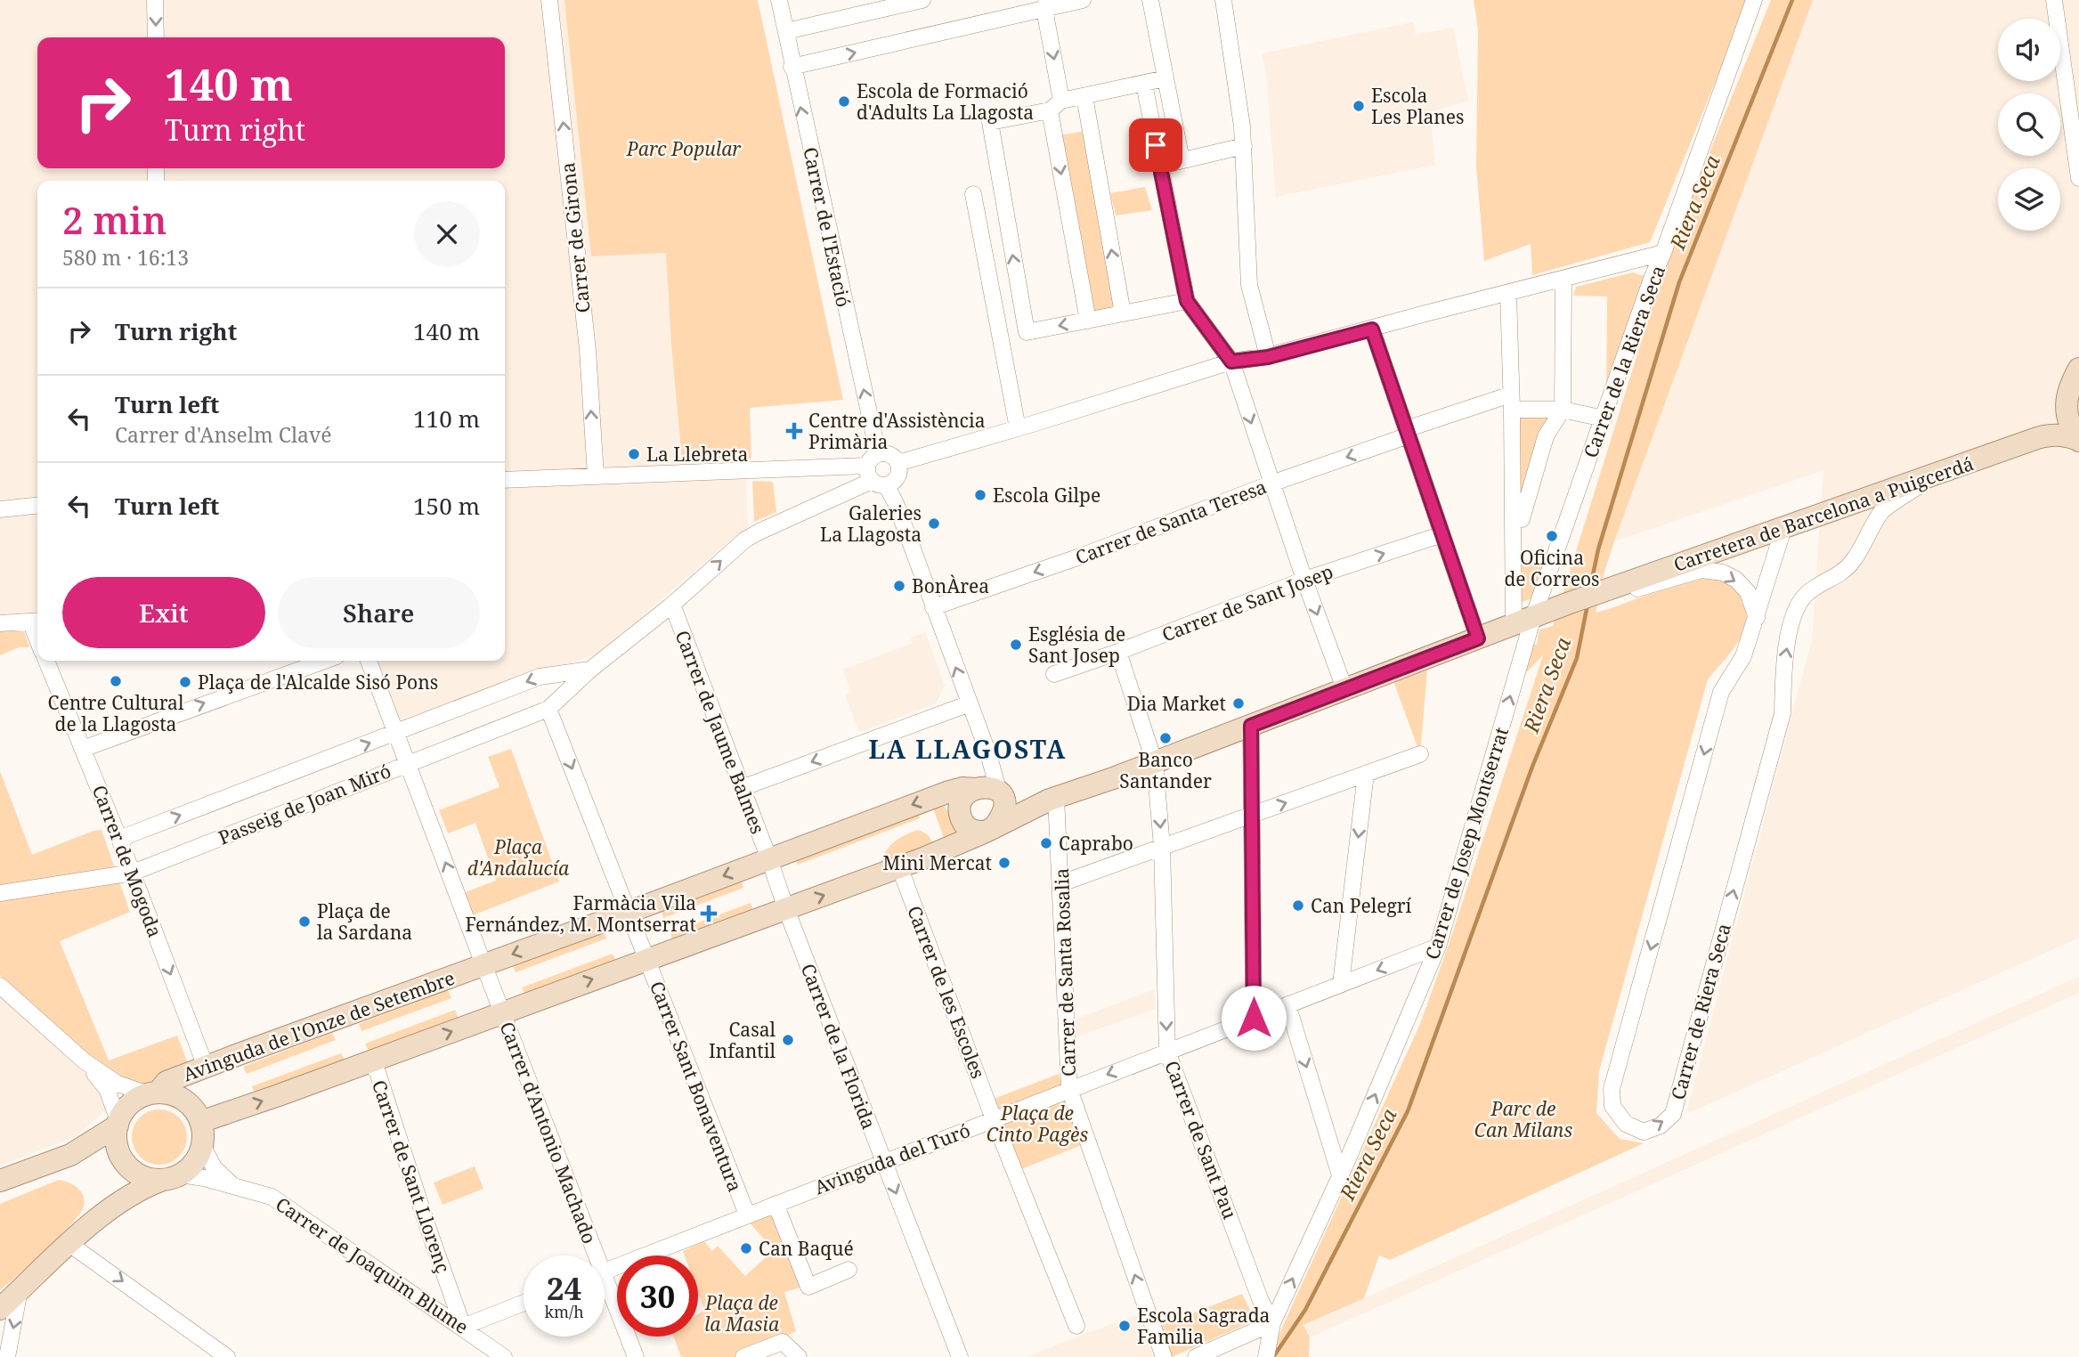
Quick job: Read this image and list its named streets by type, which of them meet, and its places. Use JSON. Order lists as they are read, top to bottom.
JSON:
{
  "streets": {
    "main road": ["Carretera de Barcelona a Puigcerdá", "Avinguda de l'Onze de Setembre"],
    "street": [
      "Carrer de l'Estació",
      "Carrer de Girona",
      "Carrer de la Riera Seca",
      "Carrer de Santa Teresa",
      "Carrer de Sant Josep",
      "Carrer de Jaume Balmes",
      "Passeig de Joan Miró",
      "Carrer de Josep Montserrat",
      "Carrer de Mogoda",
      "Carrer de Santa Rosalia",
      "Carrer de les Escoles",
      "Carrer de Riera Seca",
      "Carrer de la Florida",
      "Carrer Sant Bonaventura",
      "Carrer d'Antonio Machado",
      "Carrer de Sant Pau",
      "Avinguda del Turó",
      "Carrer de Sant Llorenç",
      "Carrer de Joaquim Blume"
    ]
  },
  "crossings": [
    ["Carrer de l'Estació", "Passeig de Joan Miró"],
    ["Carrer de la Riera Seca", "Carretera de Barcelona a Puigcerdá"],
    ["Carrer de la Riera Seca", "Carrer de Santa Teresa"],
    ["Carrer de la Riera Seca", "Carrer de Josep Montserrat"],
    ["Carretera de Barcelona a Puigcerdá", "Carrer de Josep Montserrat"],
    ["Carretera de Barcelona a Puigcerdá", "Carrer de Riera Seca"],
    ["Carrer de Sant Josep", "Carrer de Sant Pau"],
    ["Carrer de Jaume Balmes", "Passeig de Joan Miró"],
    ["Carrer de Jaume Balmes", "Avinguda de l'Onze de Setembre"],
    ["Passeig de Joan Miró", "Carrer de Mogoda"],
    ["Carrer de Josep Montserrat", "Carrer de Sant Pau"],
    ["Carrer de Josep Montserrat", "Avinguda del Turó"],
    ["Carrer de Mogoda", "Avinguda de l'Onze de Setembre"],
    ["Carrer de Santa Rosalia", "Avinguda del Turó"],
    ["Carrer de les Escoles", "Avinguda del Turó"],
    ["Avinguda de l'Onze de Setembre", "Carrer de Joaquim Blume"],
    ["Carrer de la Florida", "Avinguda del Turó"],
    ["Carrer Sant Bonaventura", "Avinguda del Turó"],
    ["Carrer de Sant Pau", "Avinguda del Turó"],
    ["Carrer de Sant Llorenç", "Carrer de Joaquim Blume"]
  ],
  "one_way": [
    "Carrer de l'Estació",
    "Carrer de Girona",
    "Carrer de Sant Josep",
    "Carrer de Josep Montserrat",
    "Carrer de Mogoda",
    "Carrer de Santa Rosalia",
    "Carrer de la Florida"
  ],
  "districts": ["LA LLAGOSTA"],
  "water": ["Riera Seca"],
  "parks": [
    "Parc Popular",
    "Plaça d'Andalucía",
    "Parc de Can Milans",
    "Plaça de Cinto Pagès",
    "Plaça de la Masia"
  ],
  "places": {
    "other": [
      "Escola de Formació d'Adults La Llagosta",
      "Escola Les Planes",
      "La Llebreta",
      "Escola Gilpe",
      "Galeries La Llagosta",
      "Oficina de Correos",
      "BonÀrea",
      "Església de Sant Josep",
      "Centre Cultural de la Llagosta",
      "Plaça de l'Alcalde Sisó Pons",
      "Dia Market",
      "Banco Santander",
      "Caprabo",
      "Mini Mercat",
      "Can Pelegrí",
      "Plaça de la Sardana",
      "Casal Infantil",
      "Can Baqué",
      "Escola Sagrada Familia"
    ],
    "health": ["Centre d'Assistència Primària", "Farmàcia Vila Fernández, M. Montserrat"]
  },
  "page": {
    "turn": ["140 m", "Turn right"],
    "heading": ["2 min", "580 m · 16:13"],
    "list": [
      {
        "name": "Turn right",
        "value": "140 m"
      },
      {
        "name": "Turn left",
        "note": "Carrer d'Anselm Clavé",
        "value": "110 m"
      },
      {
        "name": "Turn left",
        "value": "150 m"
      }
    ],
    "buttons": ["Exit", "Share"],
    "speed": "24 km/h",
    "limit": "30"
  }
}
